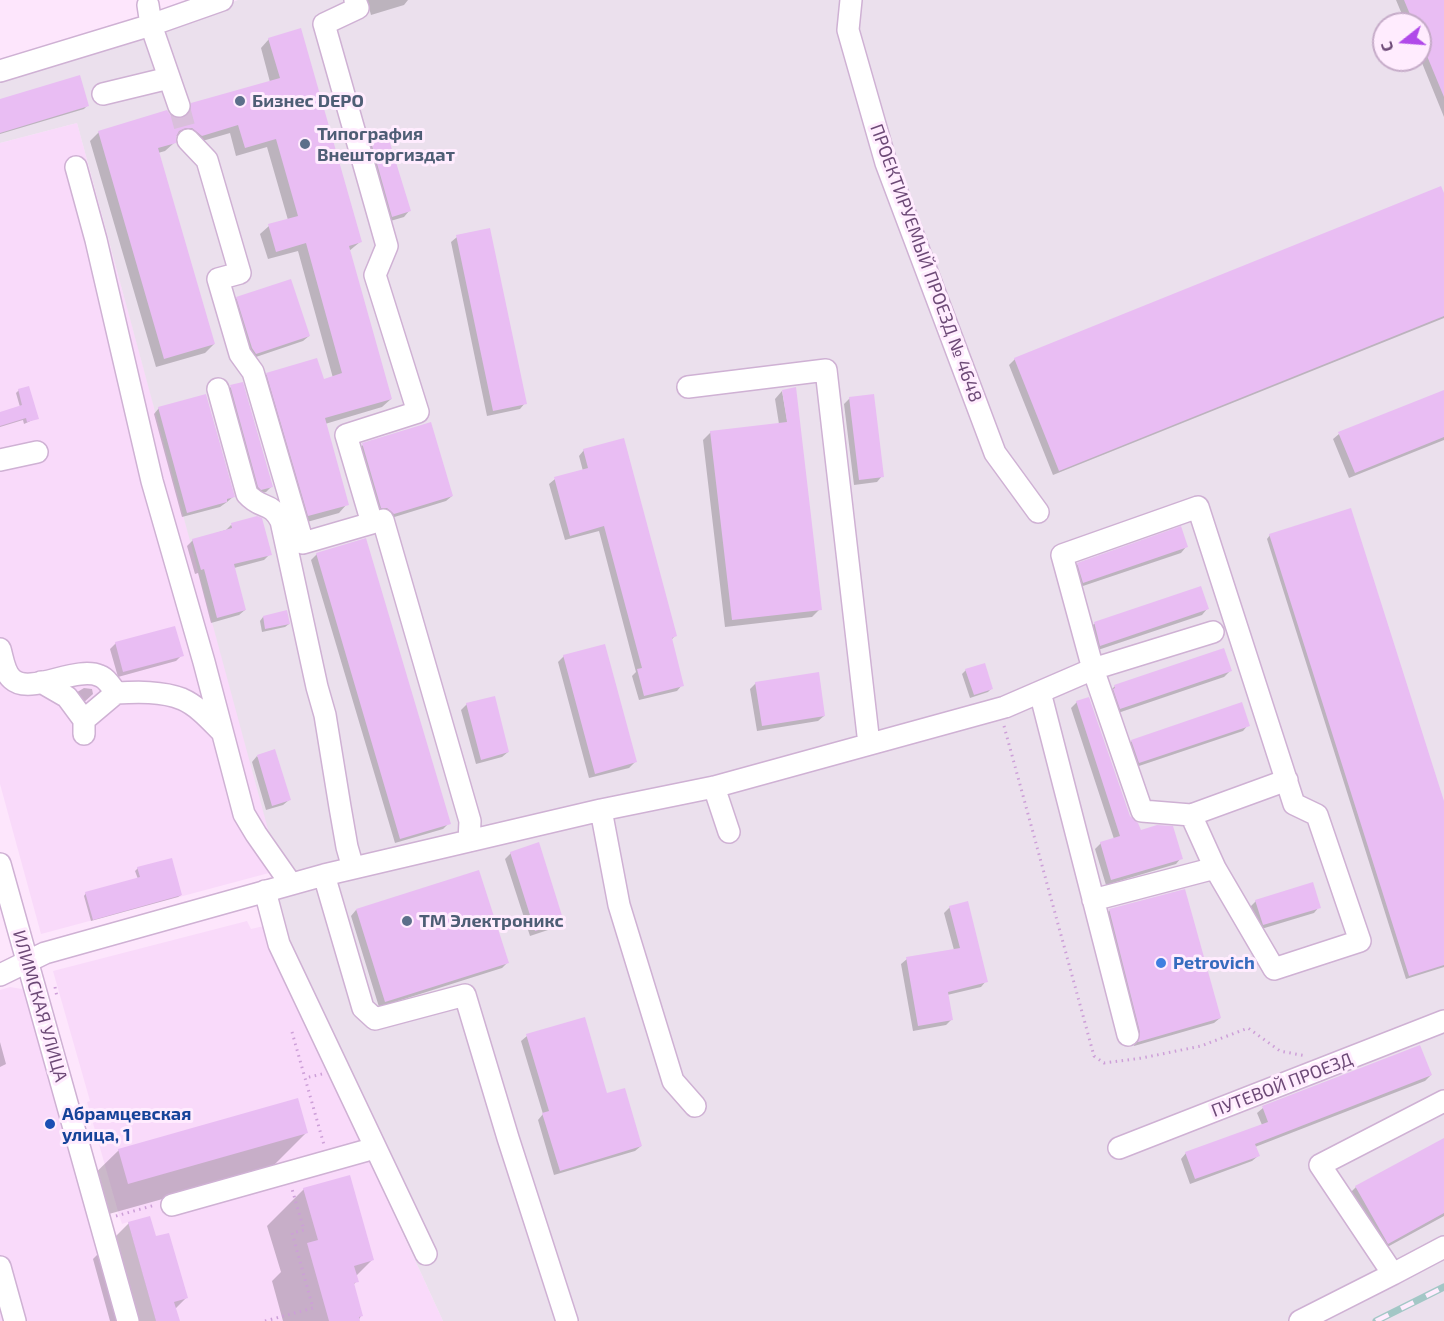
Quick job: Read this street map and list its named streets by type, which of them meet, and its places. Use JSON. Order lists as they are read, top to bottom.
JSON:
{
  "streets": {
    "street": ["ПРОЕКТИРУЕМЫЙ ПРОЕЗД № 4648", "ИЛИМСКАЯ УЛИЦА", "ПУТЕВОЙ ПРОЕЗД"]
  },
  "places": [
    "Бизнес DEPO",
    "Типография Внешторгиздат",
    "ТМ Электроникс",
    "Petrovich",
    "Абрамцевская улица, 1"
  ],
  "north": "left"
}
